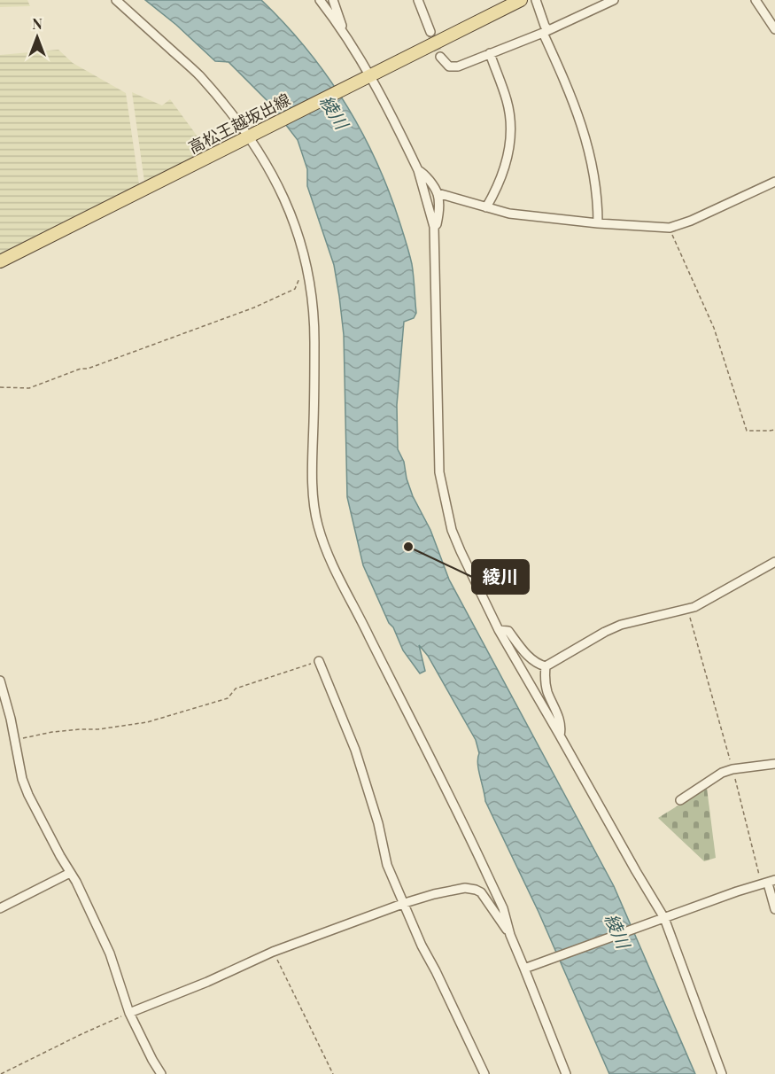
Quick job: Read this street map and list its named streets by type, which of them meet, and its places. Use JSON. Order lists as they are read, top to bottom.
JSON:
{
  "streets": {
    "main road": ["高松王越坂出線"]
  },
  "water": ["綾川"],
  "places": ["綾川"],
  "north": "top"
}
